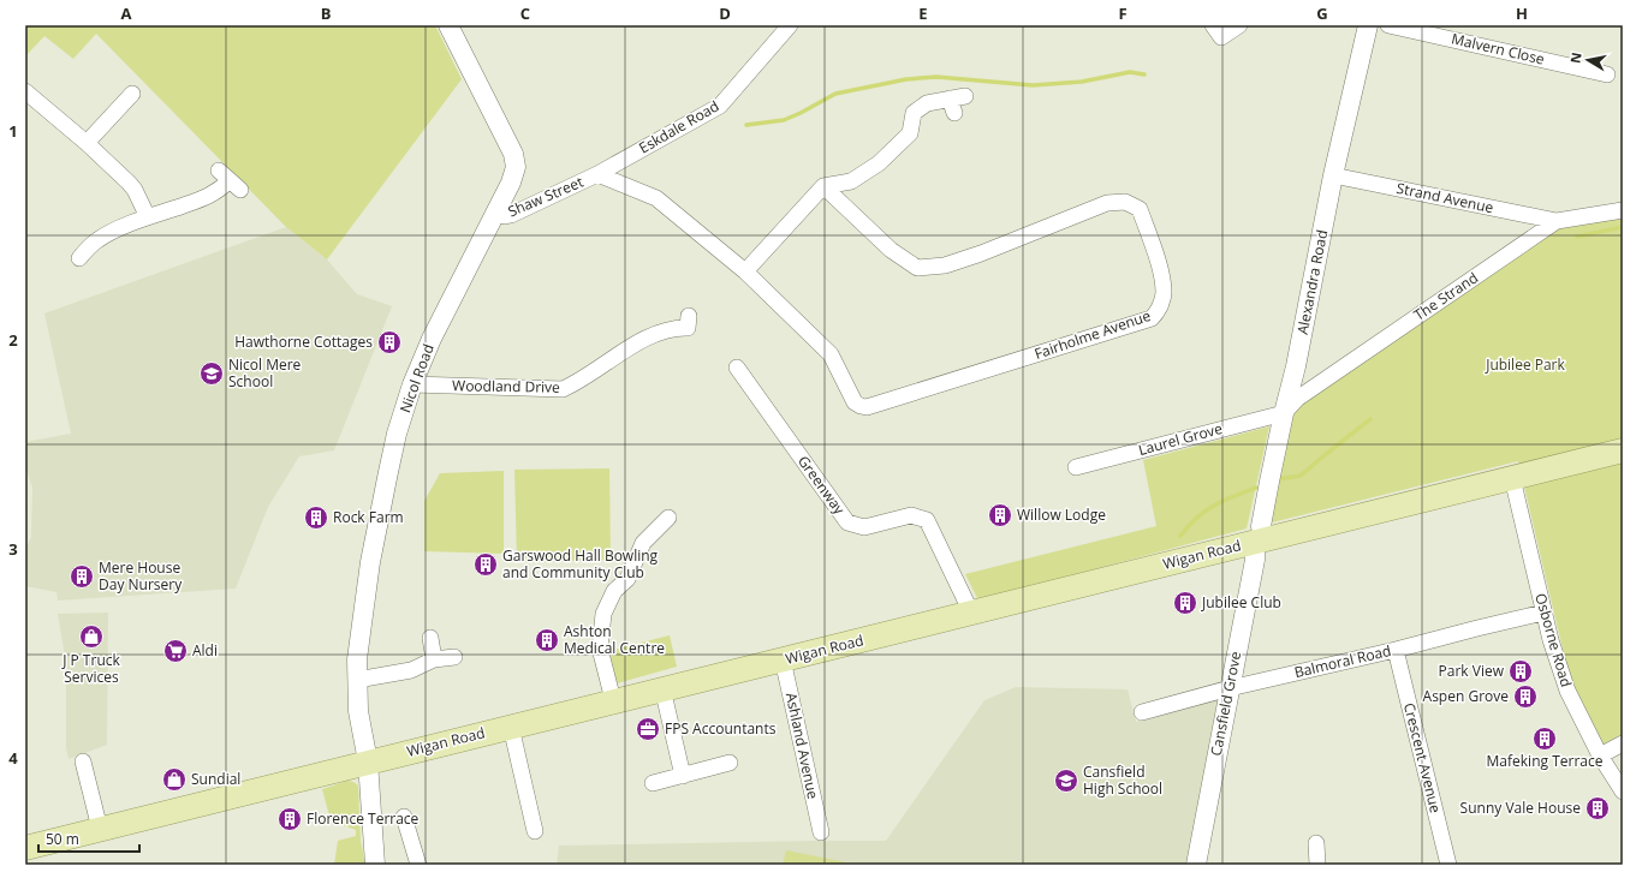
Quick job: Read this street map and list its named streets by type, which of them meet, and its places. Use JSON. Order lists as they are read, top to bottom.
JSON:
{
  "streets": {
    "main road": ["Wigan Road"],
    "street": [
      "Malvern Close",
      "Eskdale Road",
      "Shaw Street",
      "Strand Avenue",
      "Alexandra Road",
      "The Strand",
      "Fairholme Avenue",
      "Nicol Road",
      "Woodland Drive",
      "Laurel Grove",
      "Greenway",
      "Osborne Road",
      "Balmoral Road",
      "Cansfield Grove",
      "Ashland Avenue",
      "Crescent Avenue"
    ]
  },
  "crossings": [
    ["Eskdale Road", "Shaw Street"],
    ["Eskdale Road", "Fairholme Avenue"],
    ["Shaw Street", "Fairholme Avenue"],
    ["Shaw Street", "Nicol Road"],
    ["Strand Avenue", "Alexandra Road"],
    ["Strand Avenue", "The Strand"],
    ["Alexandra Road", "The Strand"],
    ["Alexandra Road", "Laurel Grove"],
    ["Alexandra Road", "Wigan Road"],
    ["Alexandra Road", "Cansfield Grove"],
    ["The Strand", "Laurel Grove"],
    ["Nicol Road", "Woodland Drive"],
    ["Nicol Road", "Wigan Road"],
    ["Greenway", "Wigan Road"],
    ["Wigan Road", "Osborne Road"],
    ["Wigan Road", "Cansfield Grove"],
    ["Wigan Road", "Ashland Avenue"],
    ["Osborne Road", "Balmoral Road"],
    ["Balmoral Road", "Cansfield Grove"],
    ["Balmoral Road", "Crescent Avenue"]
  ],
  "parks": ["Jubilee Park"],
  "places": {
    "building": [
      "Hawthorne Cottages",
      "Willow Lodge",
      "Rock Farm",
      "Garswood Hall Bowling and Community Club",
      "Mere House Day Nursery",
      "Jubilee Club",
      "Ashton Medical Centre",
      "Park View",
      "Aspen Grove",
      "Mafeking Terrace",
      "Sunny Vale House",
      "Florence Terrace"
    ],
    "school or university": ["Nicol Mere School", "Cansfield High School"],
    "shop": ["J P Truck Services", "Sundial"],
    "supermarket": ["Aldi"],
    "office": ["FPS Accountants"]
  },
  "scale_bar": "50 m",
  "north": "left",
  "grid": {
    "columns": [
      "A",
      "B",
      "C",
      "D",
      "E",
      "F",
      "G",
      "H"
    ],
    "rows": [
      "1",
      "2",
      "3",
      "4"
    ]
  }
}
